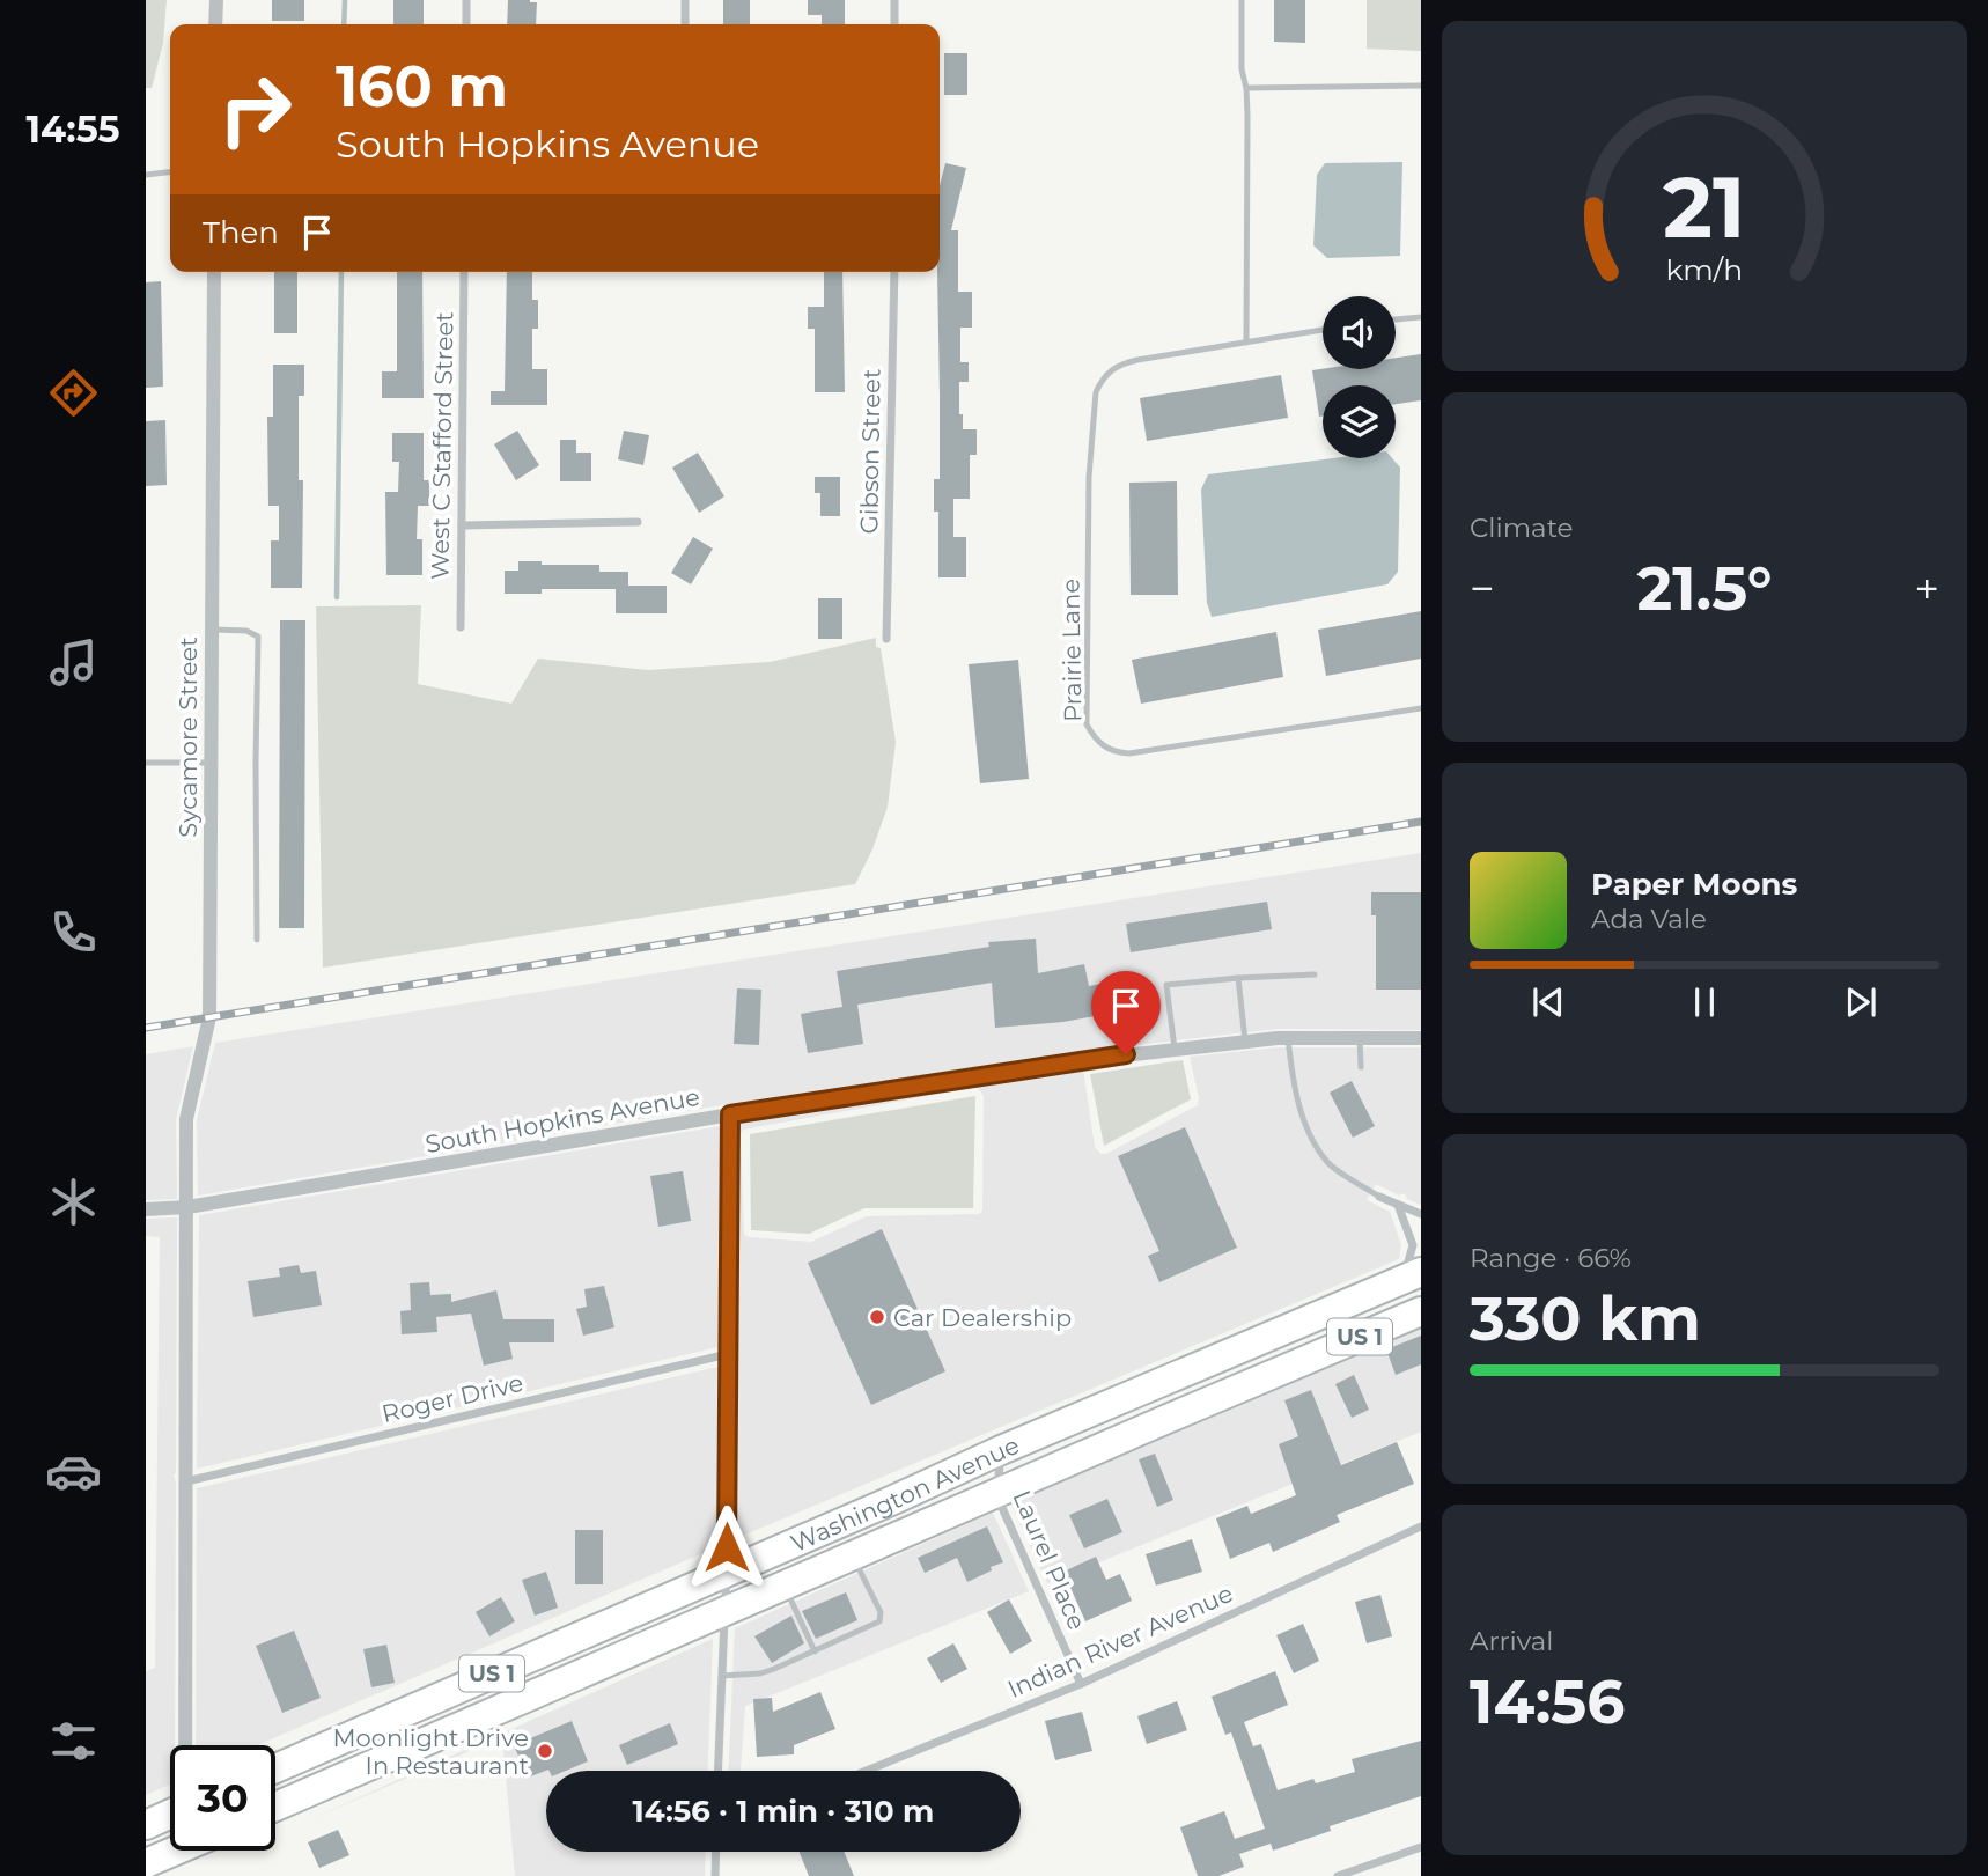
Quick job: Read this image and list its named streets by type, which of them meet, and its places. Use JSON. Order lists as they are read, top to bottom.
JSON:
{
  "streets": {
    "main road": ["US 1", "Washington Avenue"],
    "street": [
      "West C Stafford Street",
      "Gibson Street",
      "Sycamore Street",
      "South Hopkins Avenue",
      "Roger Drive",
      "Laurel Place",
      "Indian River Avenue"
    ],
    "lane": ["Prairie Lane"]
  },
  "crossings": [
    ["Sycamore Street", "South Hopkins Avenue"],
    ["Sycamore Street", "Roger Drive"],
    ["Washington Avenue", "Laurel Place"],
    ["Laurel Place", "Indian River Avenue"]
  ],
  "places": ["Car Dealership", "Moonlight Drive In Restaurant"],
  "page": {
    "tabs": "14:55",
    "turn": ["160 m", "South Hopkins Avenue"],
    "then": "Then",
    "tile": [
      "Climate",
      ["Range · 66%", "330 km"],
      ["Arrival", "14:56"]
    ],
    "heat": ["−", "21.5°", "+"],
    "song": ["Paper Moons", "Ada Vale"],
    "limit": "30",
    "trip": "14:56 · 1 min · 310 m",
    "gauge": ["21", "km/h"]
  }
}
